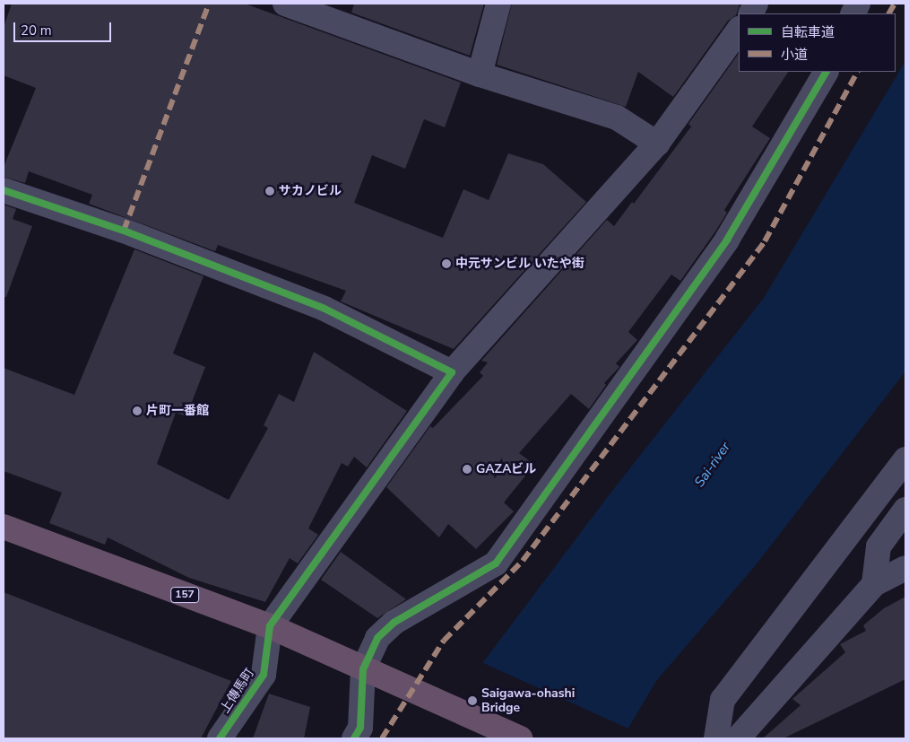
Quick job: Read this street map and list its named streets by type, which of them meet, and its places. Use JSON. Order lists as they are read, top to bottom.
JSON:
{
  "streets": {
    "highway": ["157"],
    "street": ["上傳馬町"]
  },
  "crossings": [
    ["157", "上傳馬町"]
  ],
  "water": ["Sai-river"],
  "places": [
    "サカノビル",
    "中元サンビル いたや街",
    "片町一番館",
    "GAZAビル",
    "Saigawa-ohashi Bridge"
  ],
  "legend": ["自転車道", "小道"],
  "scale_bar": "20 m"
}
